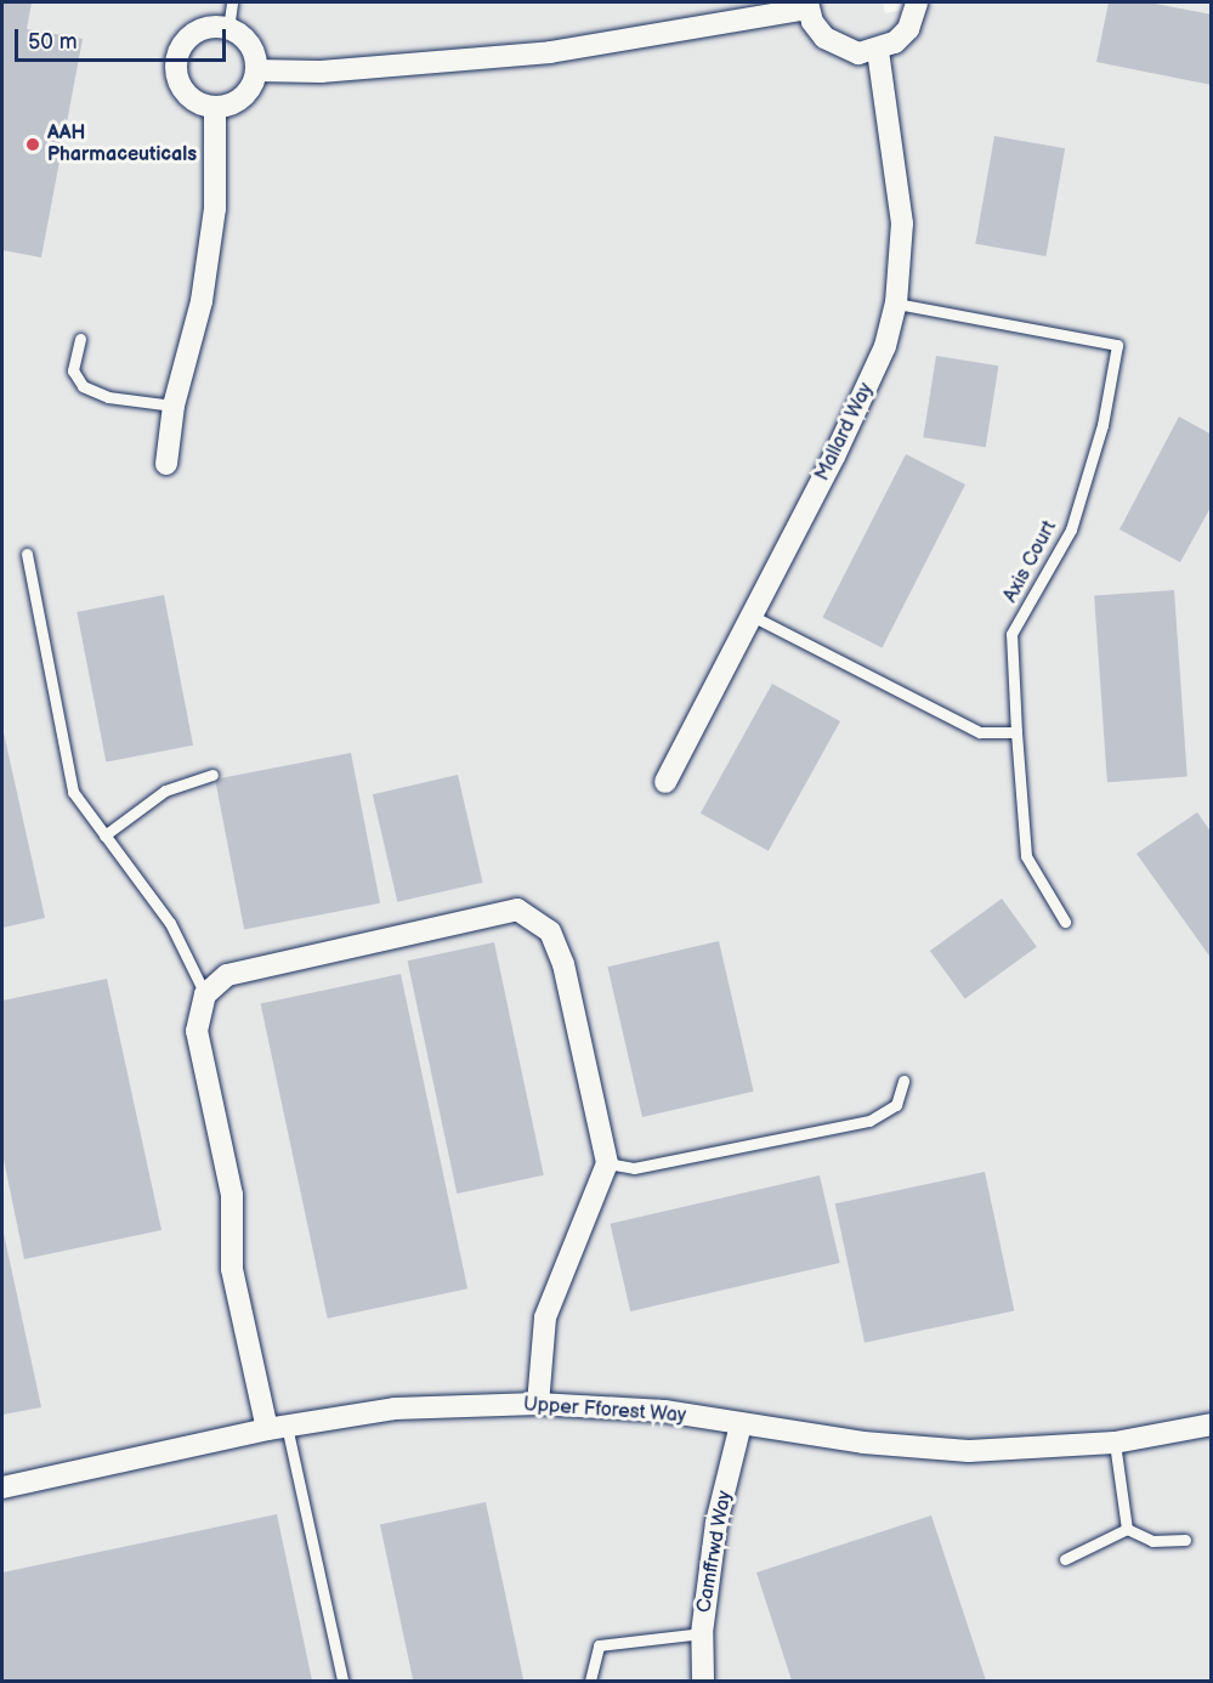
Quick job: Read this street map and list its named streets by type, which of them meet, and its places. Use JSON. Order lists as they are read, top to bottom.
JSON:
{
  "streets": {
    "street": ["Mallard Way", "Upper Fforest Way", "Camffrwd Way"],
    "lane": ["Axis Court"]
  },
  "crossings": [
    ["Mallard Way", "Axis Court"],
    ["Upper Fforest Way", "Camffrwd Way"]
  ],
  "places": ["AAH Pharmaceuticals"],
  "scale_bar": "50 m"
}
